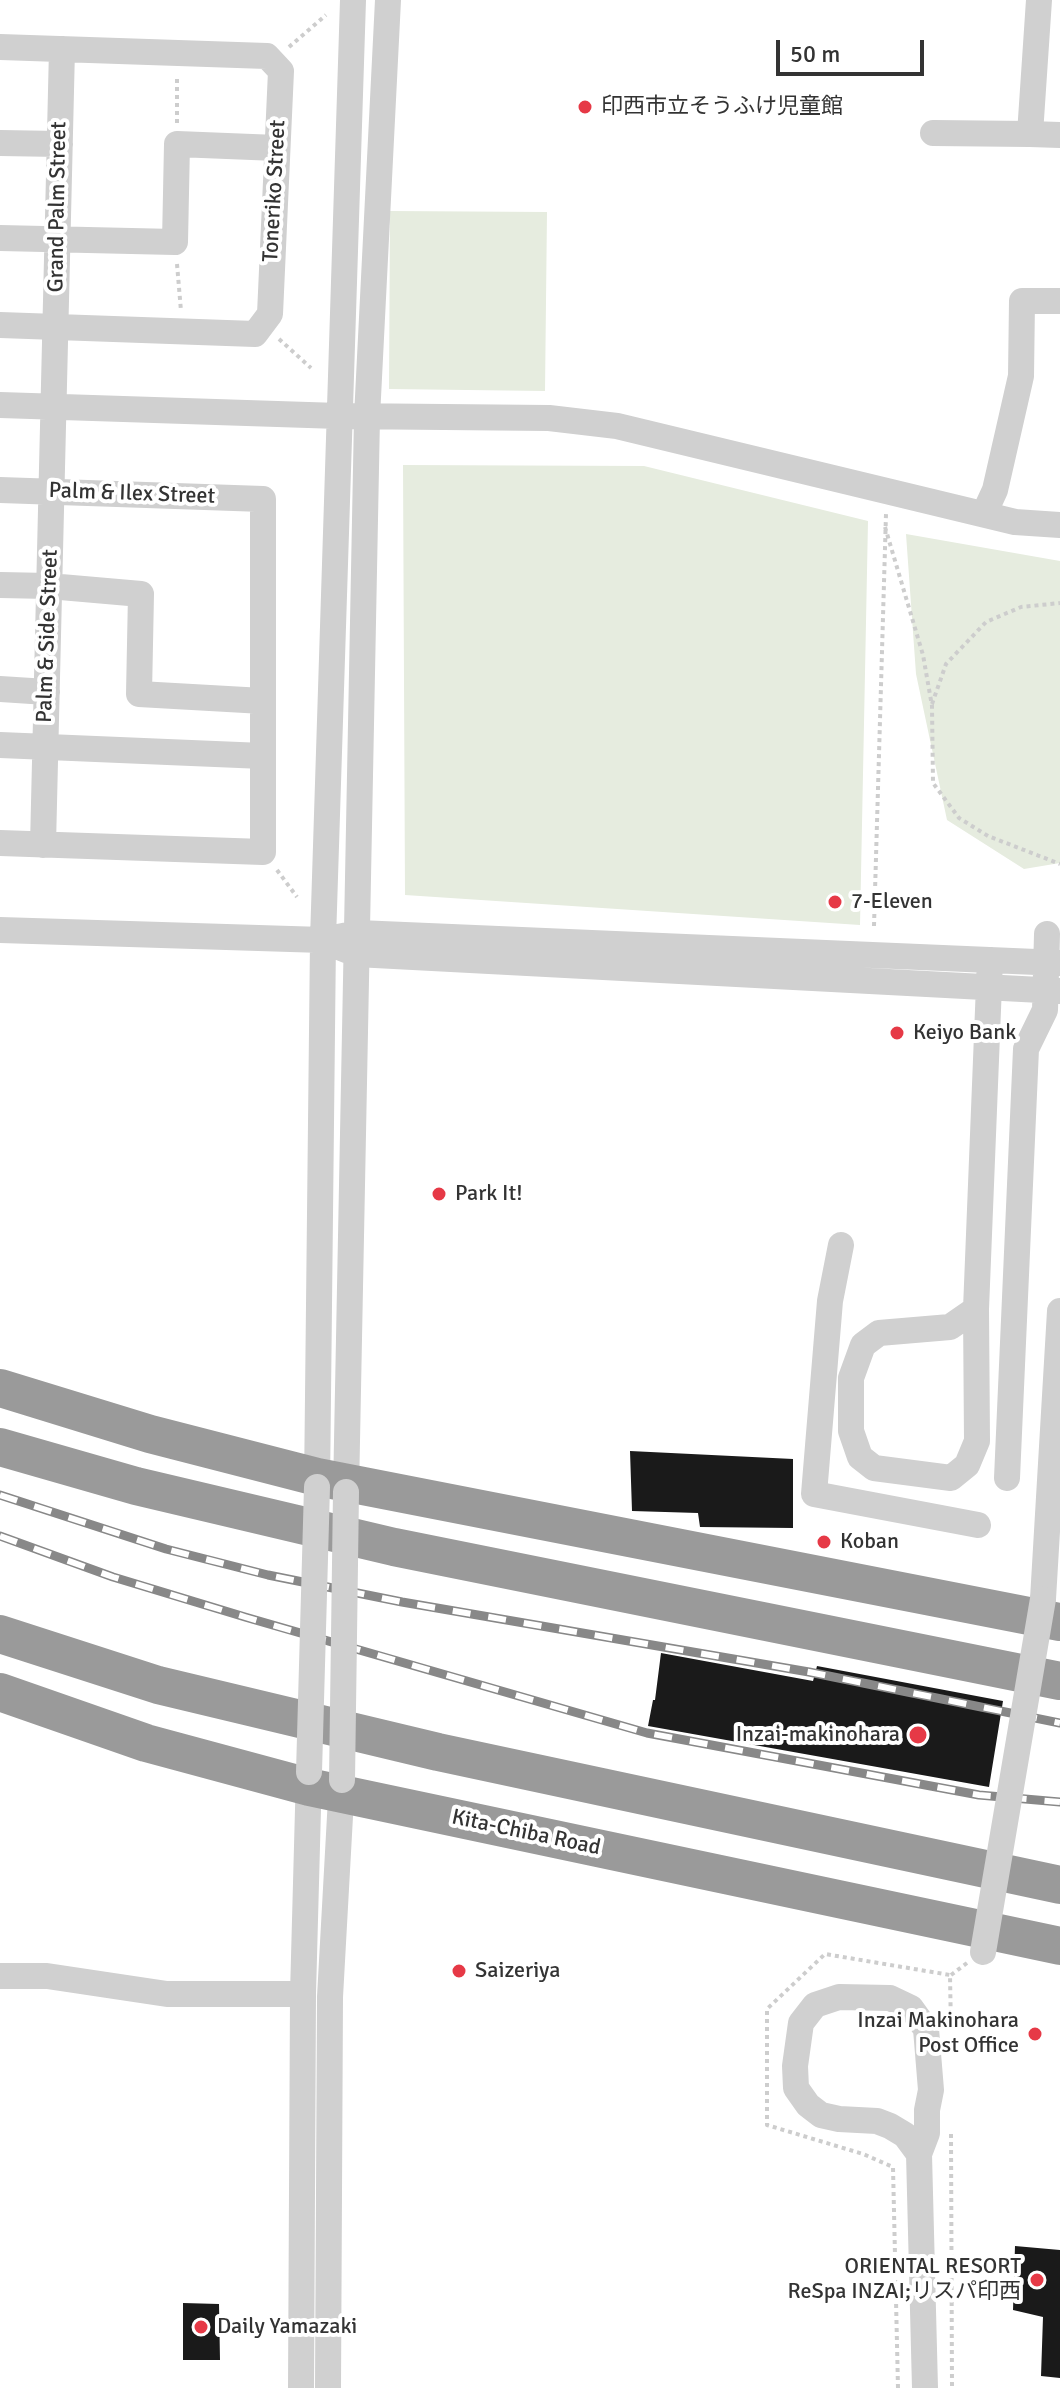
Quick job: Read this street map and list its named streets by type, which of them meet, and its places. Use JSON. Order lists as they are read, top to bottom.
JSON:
{
  "streets": {
    "highway": ["Kita-Chiba Road"],
    "street": [
      "Toneriko Street",
      "Grand Palm Street",
      "Palm & Ilex Street",
      "Palm & Side Street"
    ]
  },
  "crossings": [
    ["Grand Palm Street", "Palm & Side Street"],
    ["Palm & Ilex Street", "Palm & Side Street"]
  ],
  "places": [
    "印西市立そうふけ児童館",
    "7-Eleven",
    "Keiyo Bank",
    "Park It!",
    "Koban",
    "Inzai-makinohara",
    "Saizeriya",
    "Inzai Makinohara Post Office",
    "ORIENTAL RESORT ReSpa INZAI;リスパ印西",
    "Daily Yamazaki"
  ],
  "scale_bar": "50 m"
}
